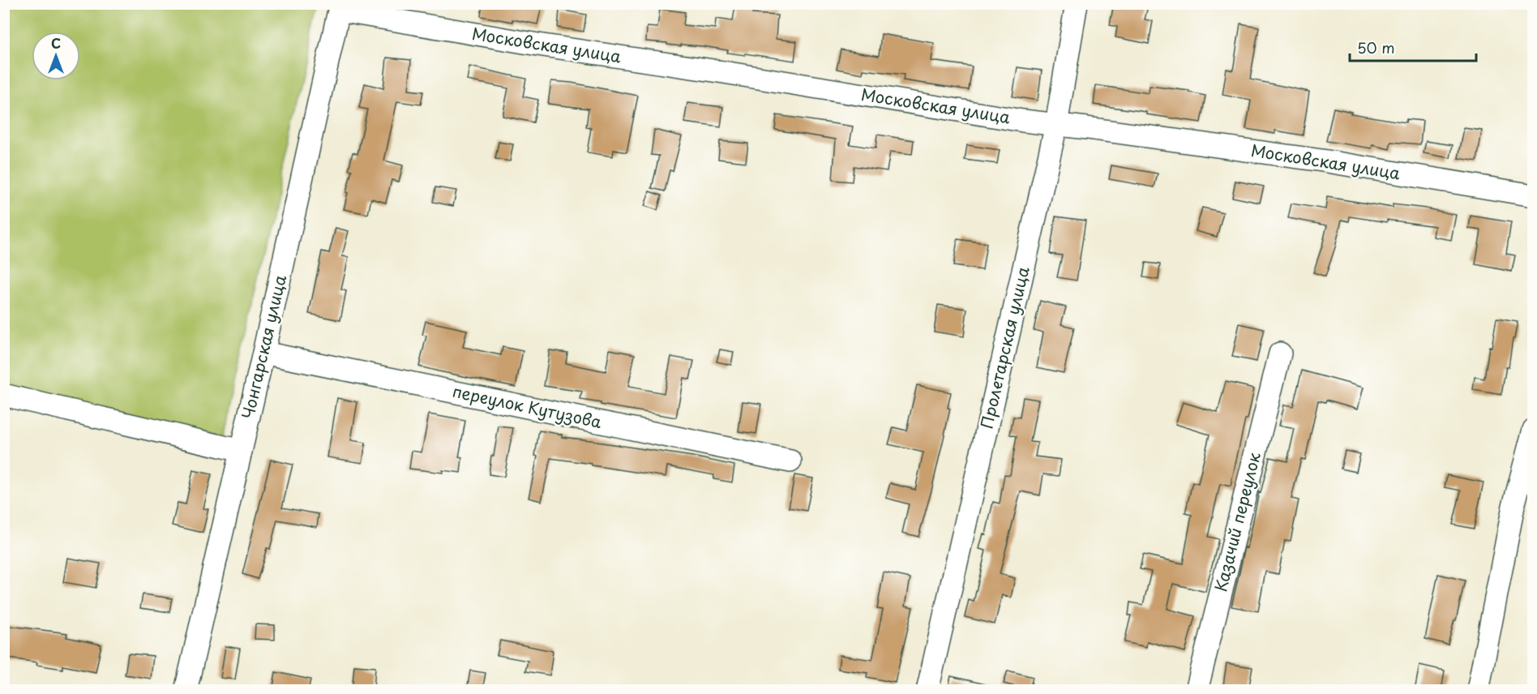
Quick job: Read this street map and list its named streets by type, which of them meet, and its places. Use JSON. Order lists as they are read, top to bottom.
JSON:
{
  "streets": {
    "street": [
      "Московская улица",
      "Чонгарская улица",
      "Пролетарская улица",
      "переулок Кутузова",
      "Казачий переулок"
    ]
  },
  "crossings": [
    ["Московская улица", "Чонгарская улица"],
    ["Московская улица", "Пролетарская улица"],
    ["Чонгарская улица", "переулок Кутузова"]
  ],
  "scale_bar": "50 m",
  "north": "top"
}
